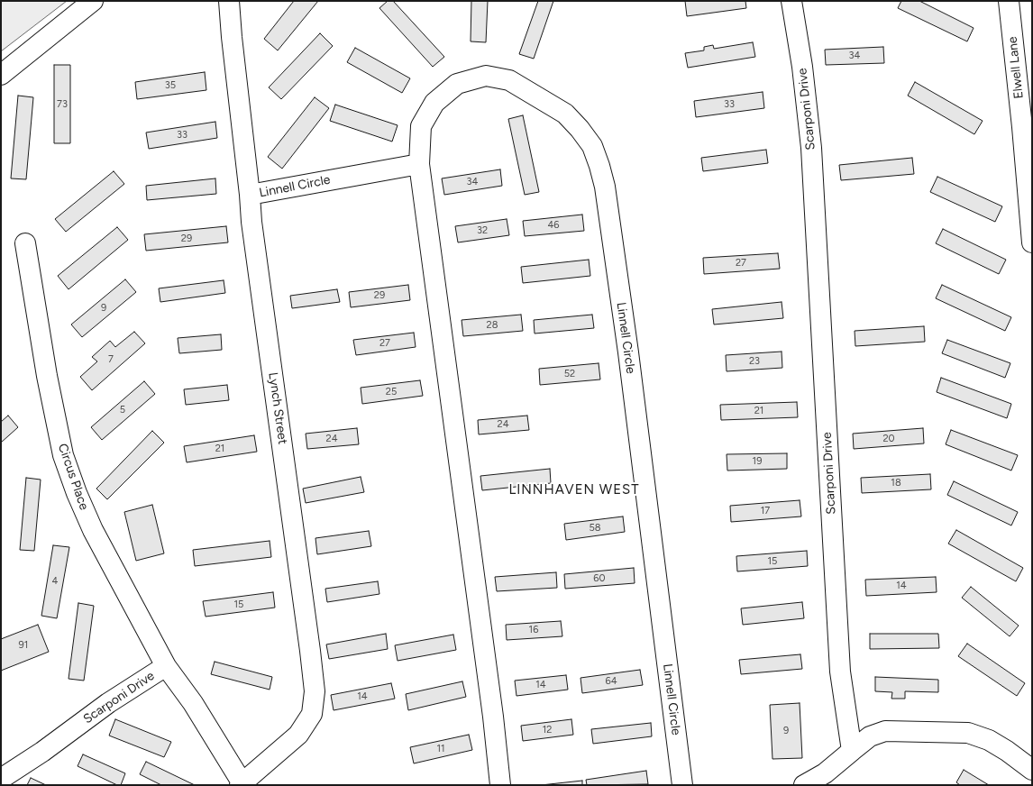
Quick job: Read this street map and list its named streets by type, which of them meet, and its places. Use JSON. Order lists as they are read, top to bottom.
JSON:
{
  "streets": {
    "street": [
      "Elwell Lane",
      "Scarponi Drive",
      "Linnell Circle",
      "Lynch Street",
      "Circus Place"
    ]
  },
  "crossings": [
    ["Scarponi Drive", "Lynch Street"],
    ["Scarponi Drive", "Circus Place"],
    ["Linnell Circle", "Lynch Street"]
  ],
  "districts": ["LINNHAVEN WEST"],
  "house_numbers": [
    "34",
    "35",
    "73",
    "33",
    "33",
    "34",
    "46",
    "32",
    "29",
    "27",
    "29",
    "9",
    "28",
    "27",
    "7",
    "23",
    "52",
    "25",
    "5",
    "21",
    "24",
    "24",
    "20",
    "21",
    "19",
    "18",
    "17",
    "58",
    "15",
    "60",
    "4",
    "14",
    "15",
    "16",
    "91",
    "64",
    "14",
    "14",
    "12",
    "9",
    "11"
  ]
}
